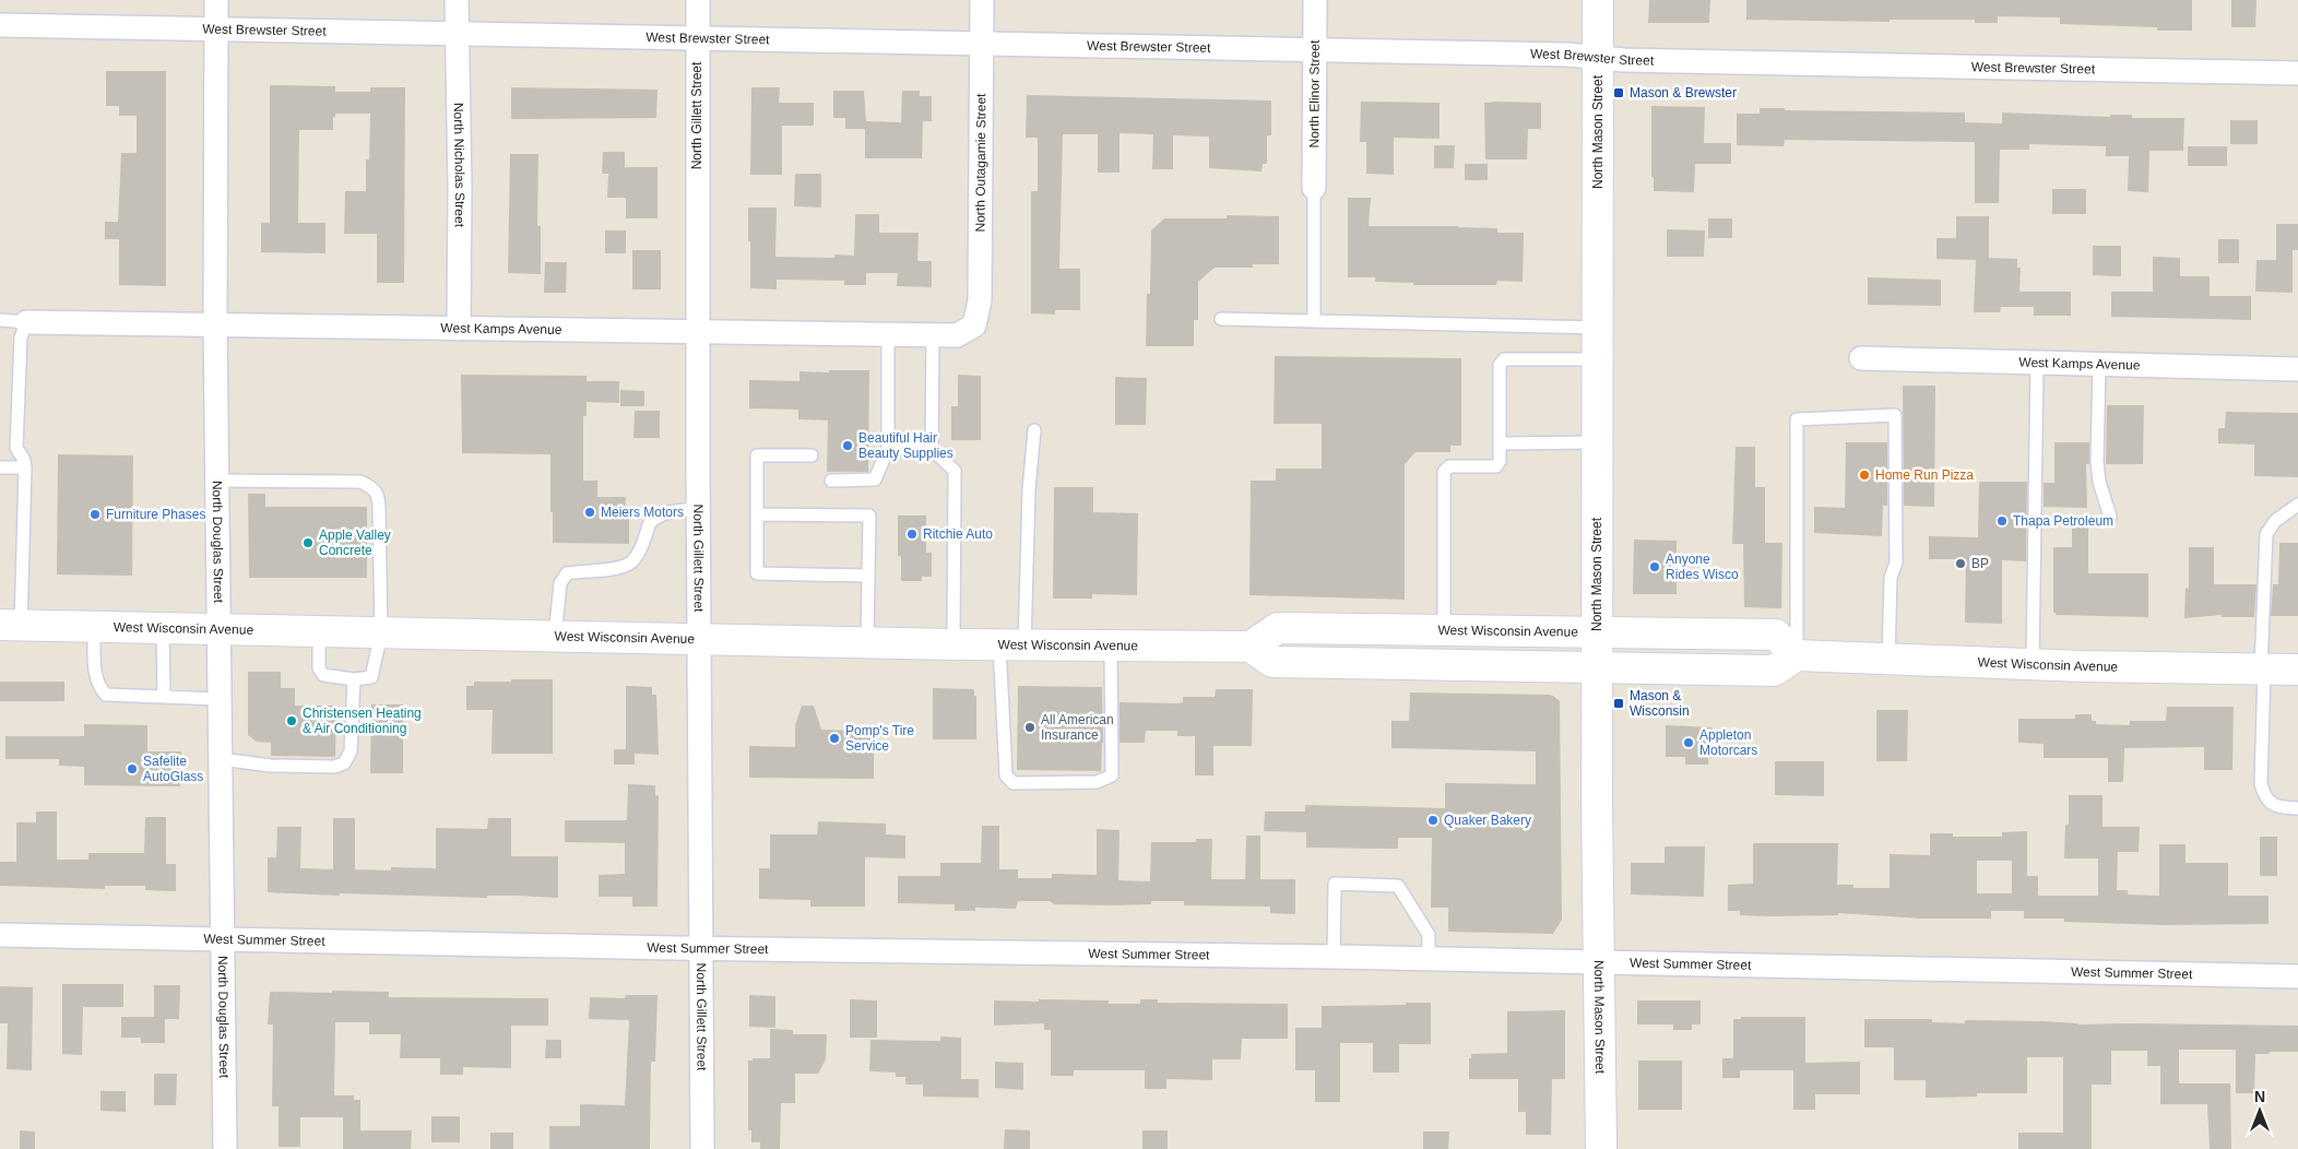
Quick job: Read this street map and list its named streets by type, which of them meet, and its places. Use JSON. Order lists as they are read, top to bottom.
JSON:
{
  "streets": {
    "main road": ["North Mason Street", "West Wisconsin Avenue"],
    "street": [
      "West Brewster Street",
      "North Elinor Street",
      "North Gillett Street",
      "North Outagamie Street",
      "North Nicholas Street",
      "West Kamps Avenue",
      "North Douglas Street",
      "West Summer Street"
    ]
  },
  "crossings": [
    ["West Brewster Street", "North Elinor Street"],
    ["West Brewster Street", "North Gillett Street"],
    ["West Brewster Street", "North Mason Street"],
    ["West Brewster Street", "North Outagamie Street"],
    ["West Brewster Street", "North Nicholas Street"],
    ["West Brewster Street", "North Douglas Street"],
    ["North Gillett Street", "West Kamps Avenue"],
    ["North Gillett Street", "West Wisconsin Avenue"],
    ["North Gillett Street", "West Summer Street"],
    ["North Mason Street", "West Wisconsin Avenue"],
    ["North Mason Street", "West Summer Street"],
    ["North Outagamie Street", "West Kamps Avenue"],
    ["North Nicholas Street", "West Kamps Avenue"],
    ["West Kamps Avenue", "North Douglas Street"],
    ["North Douglas Street", "West Wisconsin Avenue"],
    ["North Douglas Street", "West Summer Street"]
  ],
  "places": {
    "transit": ["Mason & Brewster", "Mason & Wisconsin"],
    "other": [
      "Beautiful Hair Beauty Supplies",
      "Home Run Pizza",
      "Meiers Motors",
      "Furniture Phases",
      "Thapa Petroleum",
      "Ritchie Auto",
      "Apple Valley Concrete",
      "BP",
      "Anyone Rides Wisco",
      "Christensen Heating & Air Conditioning",
      "All American Insurance",
      "Pomp's Tire Service",
      "Appleton Motorcars",
      "Safelite AutoGlass",
      "Quaker Bakery"
    ]
  },
  "north": "top"
}
